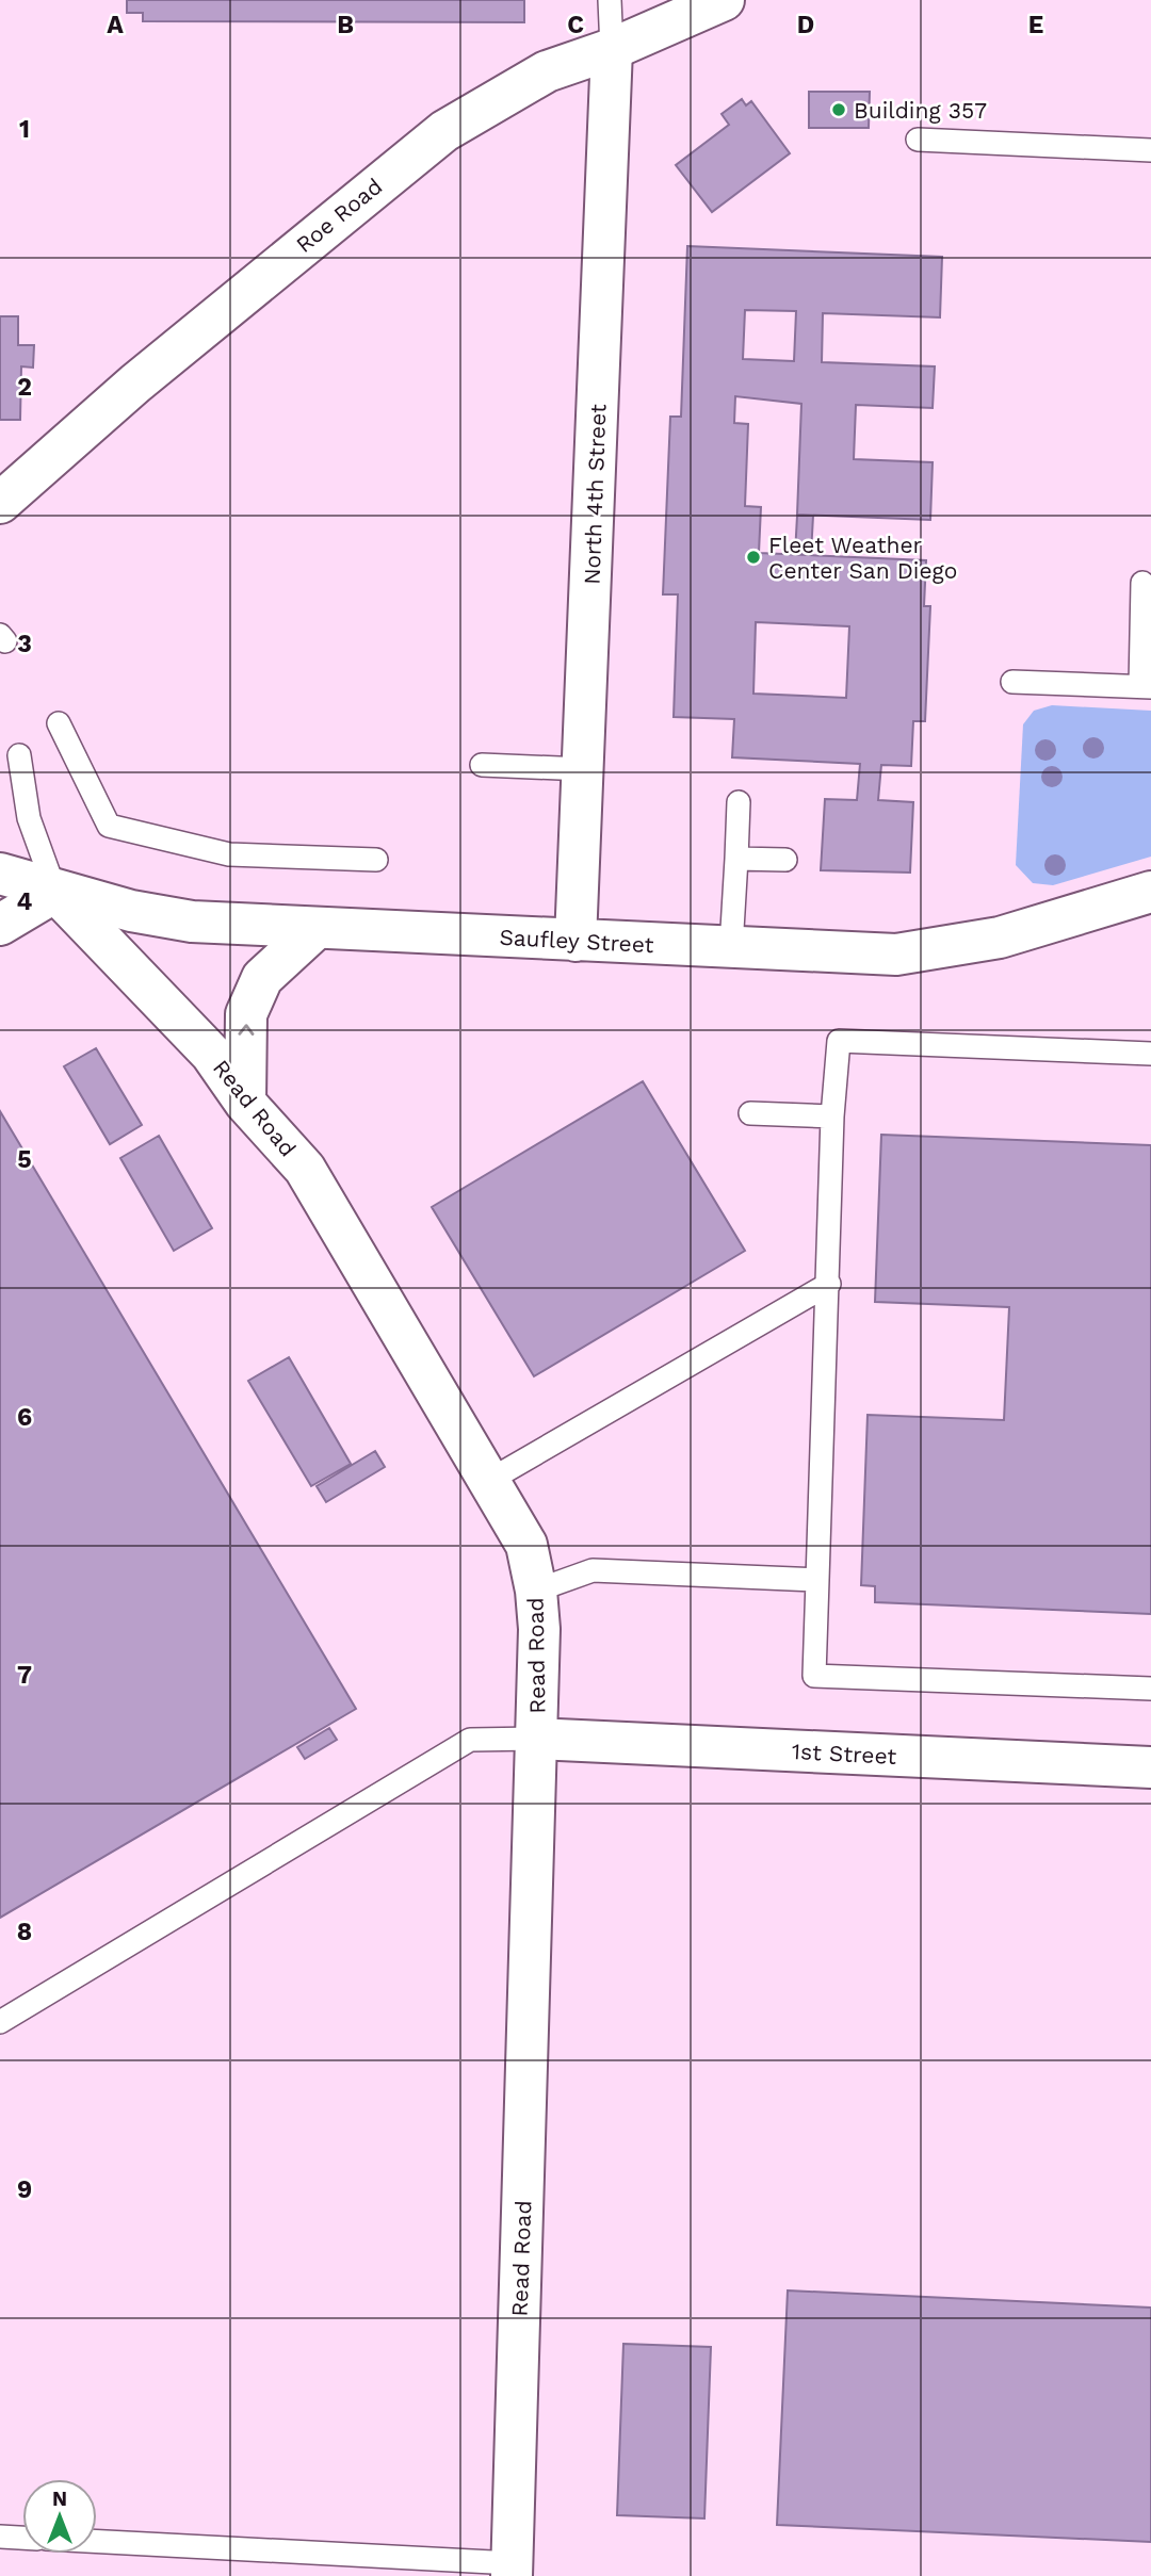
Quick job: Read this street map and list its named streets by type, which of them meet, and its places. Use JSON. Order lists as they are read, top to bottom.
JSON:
{
  "streets": {
    "street": [
      "Roe Road",
      "North 4th Street",
      "Saufley Street",
      "Read Road",
      "1st Street"
    ]
  },
  "crossings": [
    ["Roe Road", "North 4th Street"],
    ["North 4th Street", "Saufley Street"],
    ["Saufley Street", "Read Road"],
    ["Read Road", "1st Street"]
  ],
  "places": ["Building 357", "Fleet Weather Center San Diego"],
  "north": "top",
  "grid": {
    "columns": [
      "A",
      "B",
      "C",
      "D",
      "E"
    ],
    "rows": [
      "1",
      "2",
      "3",
      "4",
      "5",
      "6",
      "7",
      "8",
      "9"
    ]
  }
}
